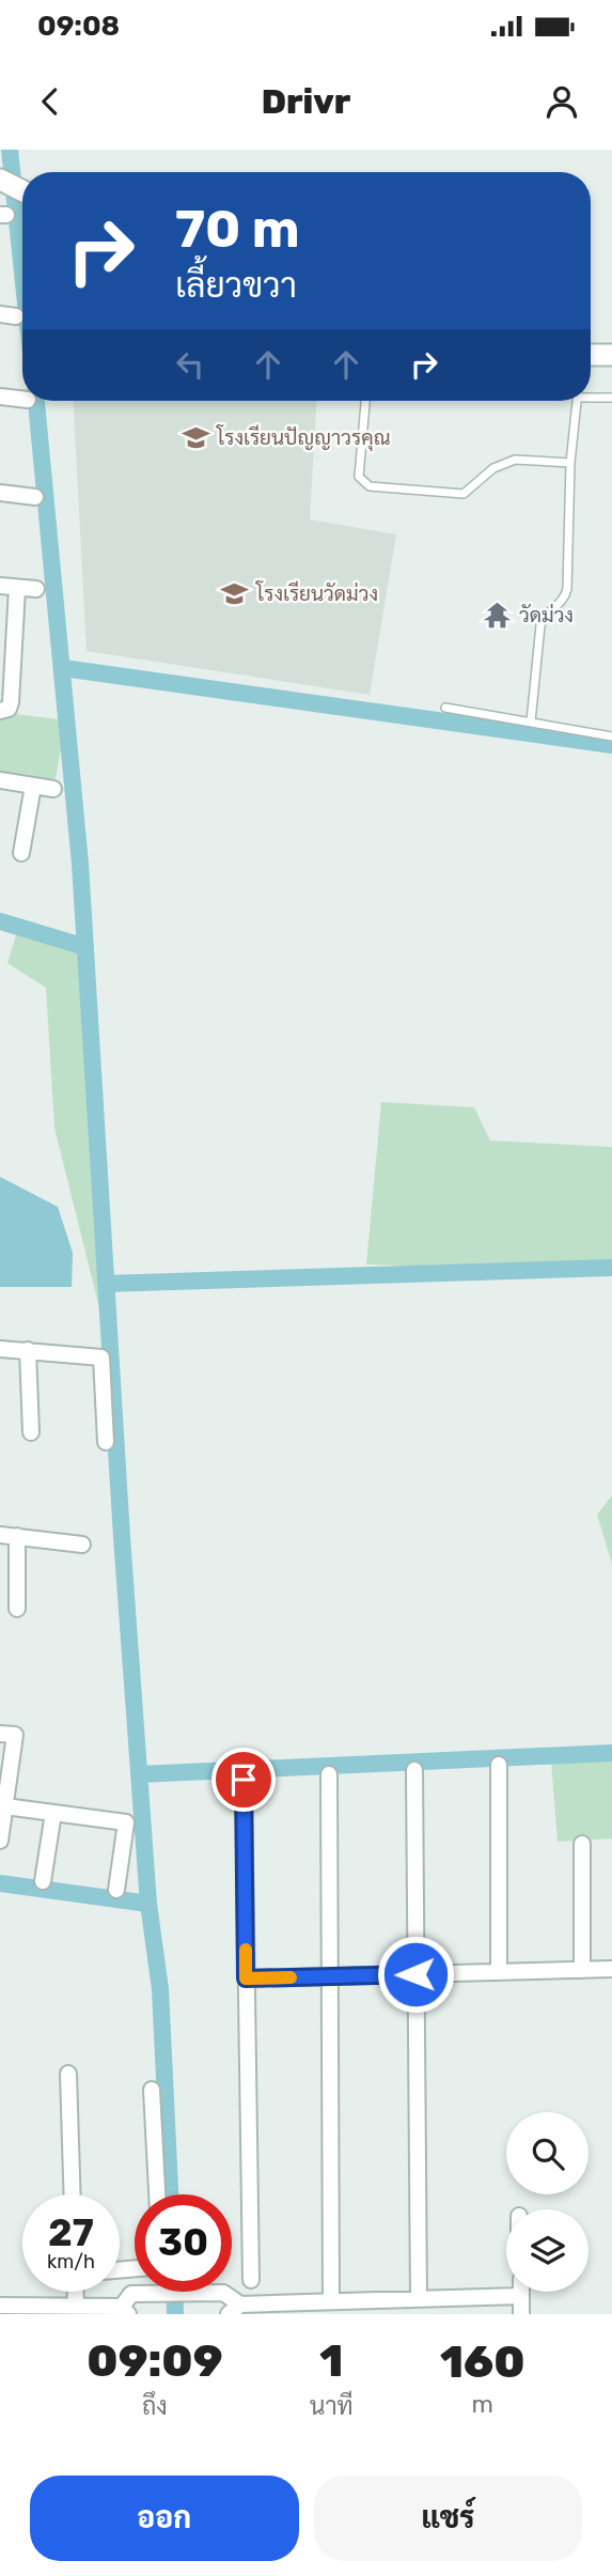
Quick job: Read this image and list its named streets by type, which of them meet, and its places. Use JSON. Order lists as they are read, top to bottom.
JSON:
{
  "places": {
    "school or university": ["โรงเรียนปัญญาวรคุณ", "โรงเรียนวัดม่วง"],
    "temple": ["วัดม่วง"]
  },
  "page": {
    "status": "09:08",
    "header": "Drivr",
    "turn": ["70 m", "เลี้ยวขวา"],
    "speed": "27 km/h",
    "limit": "30",
    "eta": [
      "09:09",
      "ถึง",
      "1",
      "นาที",
      "160",
      "m"
    ],
    "buttons": ["ออก", "แชร์"]
  }
}
